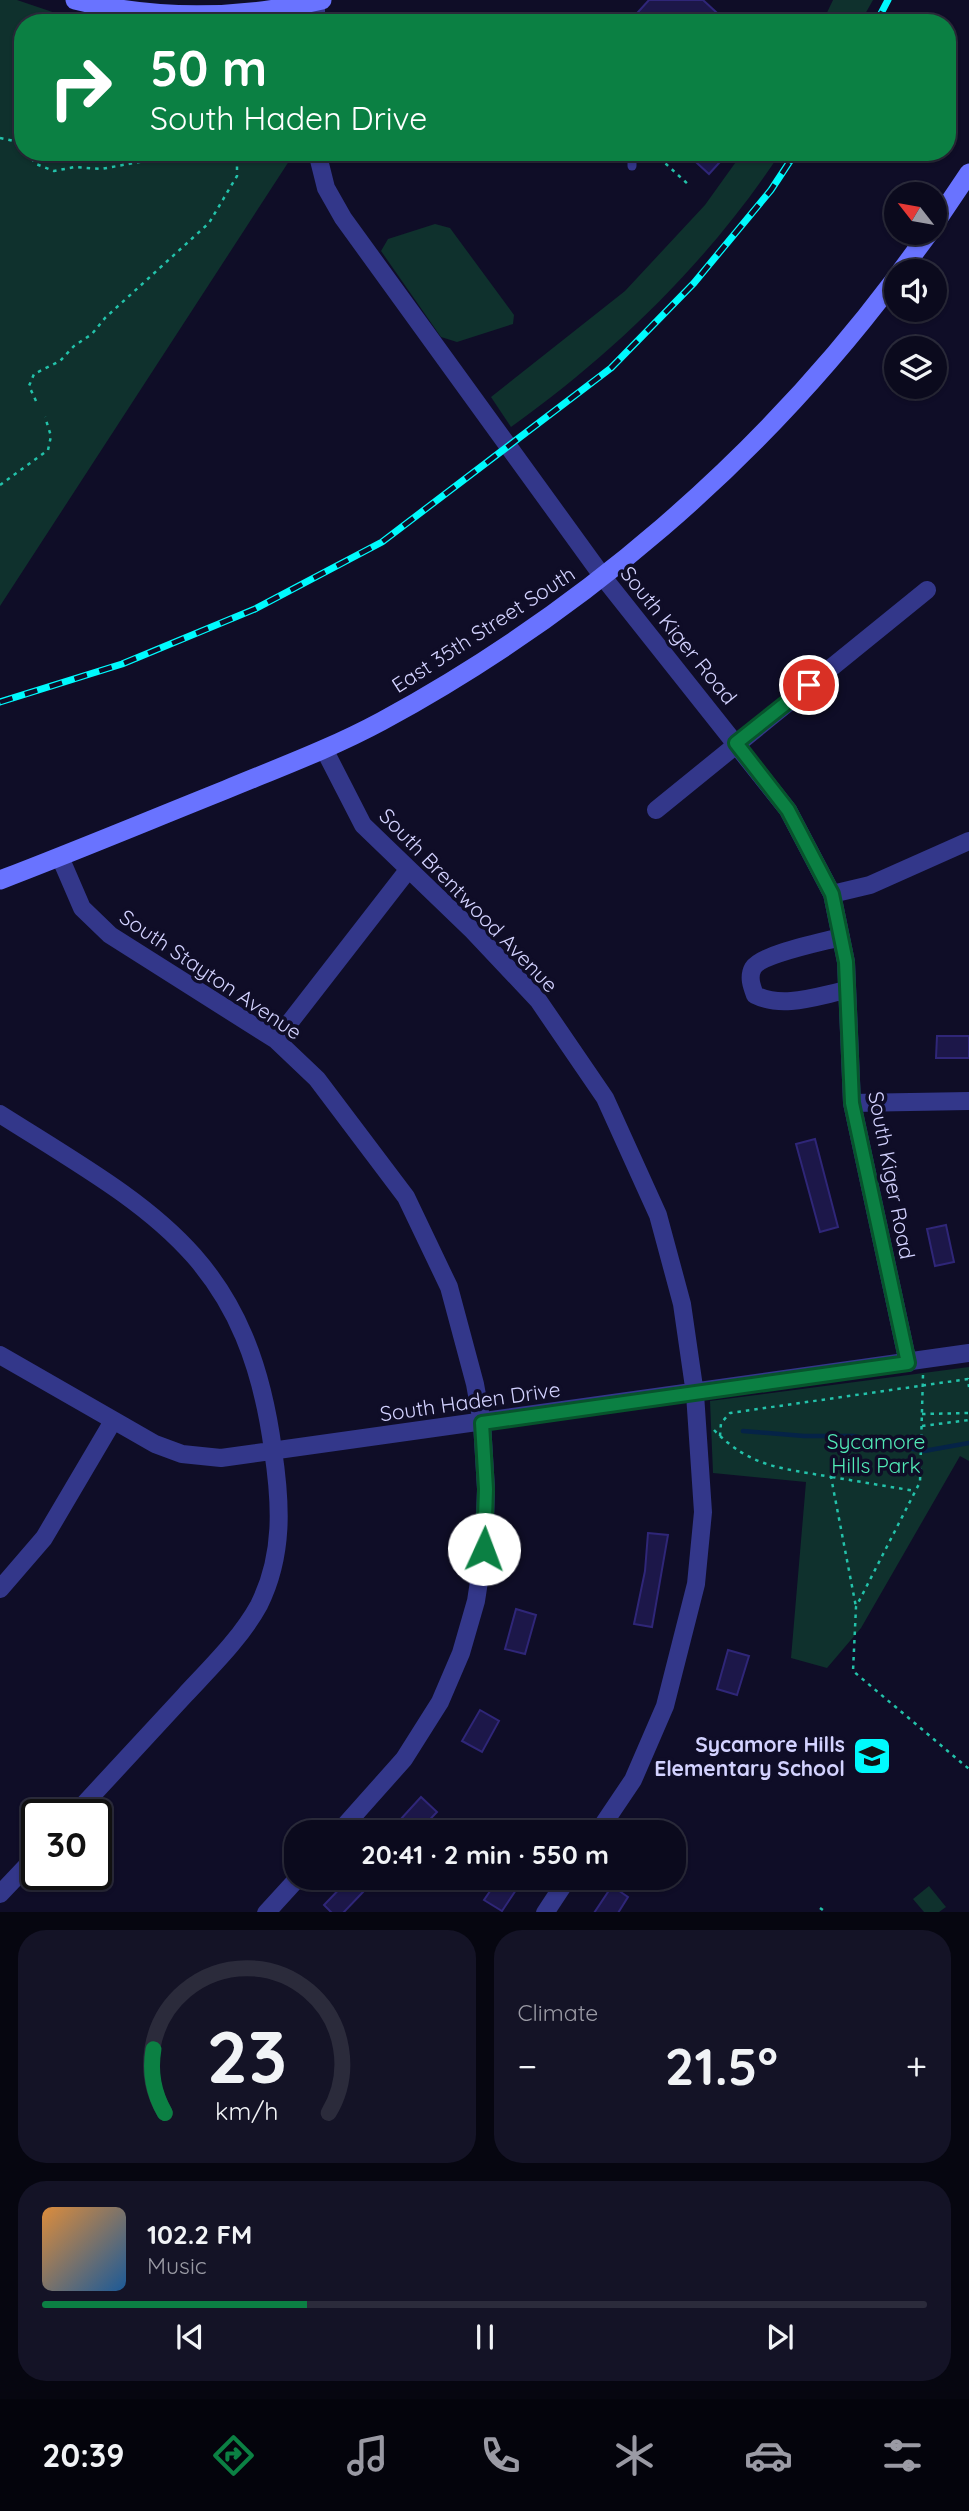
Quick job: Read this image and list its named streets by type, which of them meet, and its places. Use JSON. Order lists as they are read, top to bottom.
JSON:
{
  "streets": {
    "main road": ["East 35th Street South"],
    "street": [
      "South Kiger Road",
      "South Brentwood Avenue",
      "South Stayton Avenue",
      "South Haden Drive"
    ]
  },
  "crossings": [
    ["East 35th Street South", "South Kiger Road"],
    ["East 35th Street South", "South Brentwood Avenue"],
    ["East 35th Street South", "South Stayton Avenue"],
    ["South Kiger Road", "South Haden Drive"],
    ["South Brentwood Avenue", "South Haden Drive"],
    ["South Stayton Avenue", "South Haden Drive"]
  ],
  "parks": ["Sycamore Hills Park"],
  "places": {
    "school or university": ["Sycamore Hills Elementary School"]
  },
  "north": "top left",
  "page": {
    "turn": ["50 m", "South Haden Drive"],
    "limit": "30",
    "trip": "20:41 · 2 min · 550 m",
    "tile": "Climate",
    "heat": ["−", "21.5°", "+"],
    "song": ["102.2 FM", "Music"],
    "tabs": "20:39",
    "gauge": ["23", "km/h"]
  }
}
